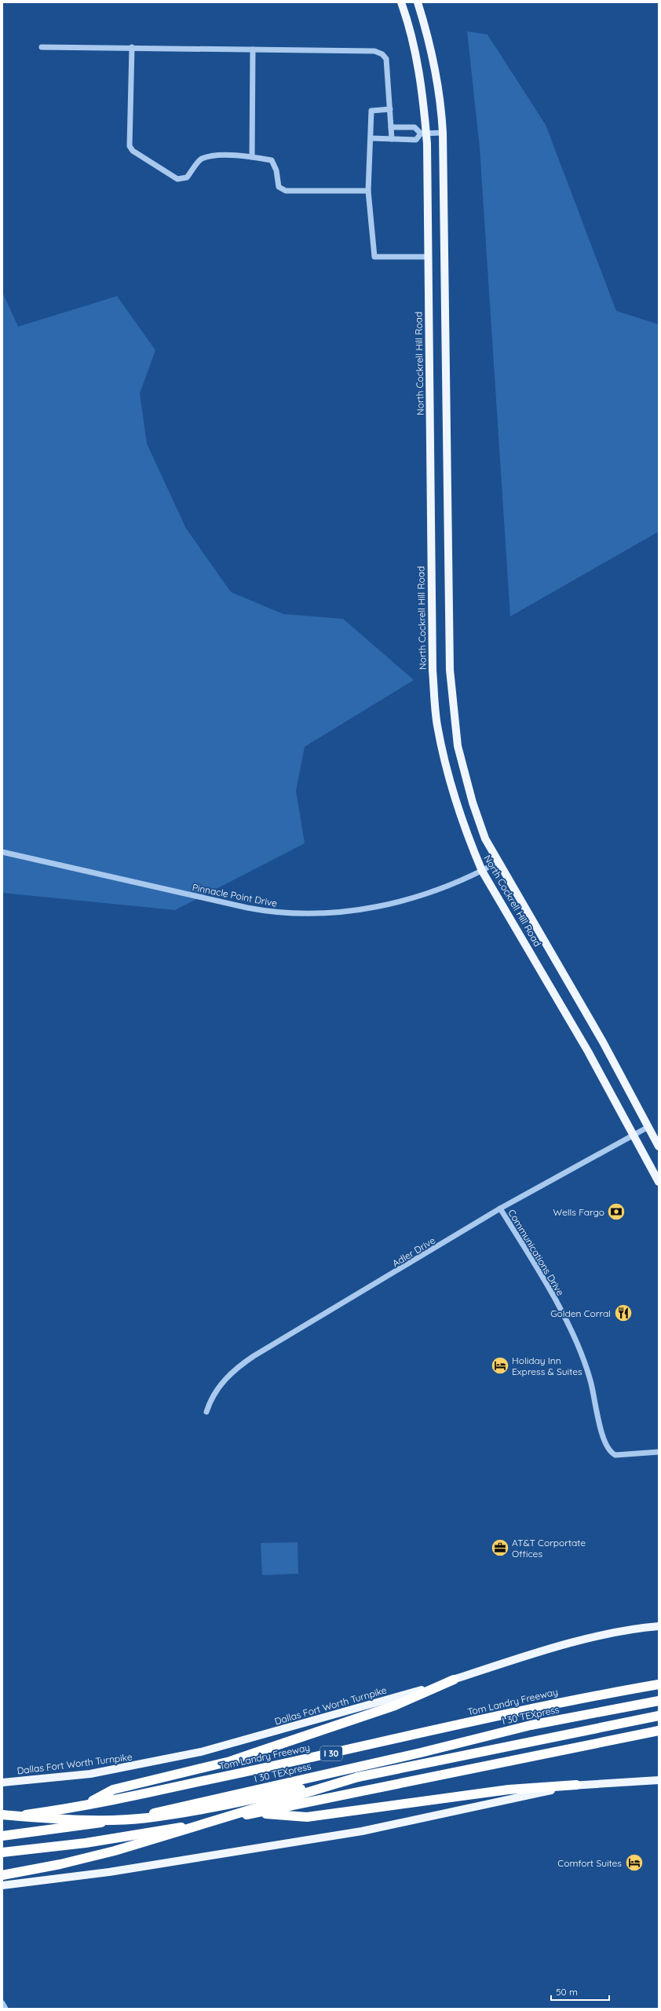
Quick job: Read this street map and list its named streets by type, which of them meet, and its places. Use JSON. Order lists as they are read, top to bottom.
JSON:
{
  "streets": {
    "highway": ["Tom Landry Freeway", "I 30 TEXpress", "I 30"],
    "main road": ["North Cockrell Hill Road", "Dallas Fort Worth Turnpike"],
    "street": ["Pinnacle Point Drive", "Adler Drive", "Communications Drive"]
  },
  "crossings": [
    ["North Cockrell Hill Road", "Pinnacle Point Drive"],
    ["North Cockrell Hill Road", "Adler Drive"],
    ["Adler Drive", "Communications Drive"]
  ],
  "places": {
    "bank": ["Wells Fargo"],
    "restaurant": ["Golden Corral"],
    "hotel": ["Holiday Inn Express & Suites", "Comfort Suites"],
    "office": ["AT&T Corportate Offices"]
  },
  "scale_bar": "50 m"
}
